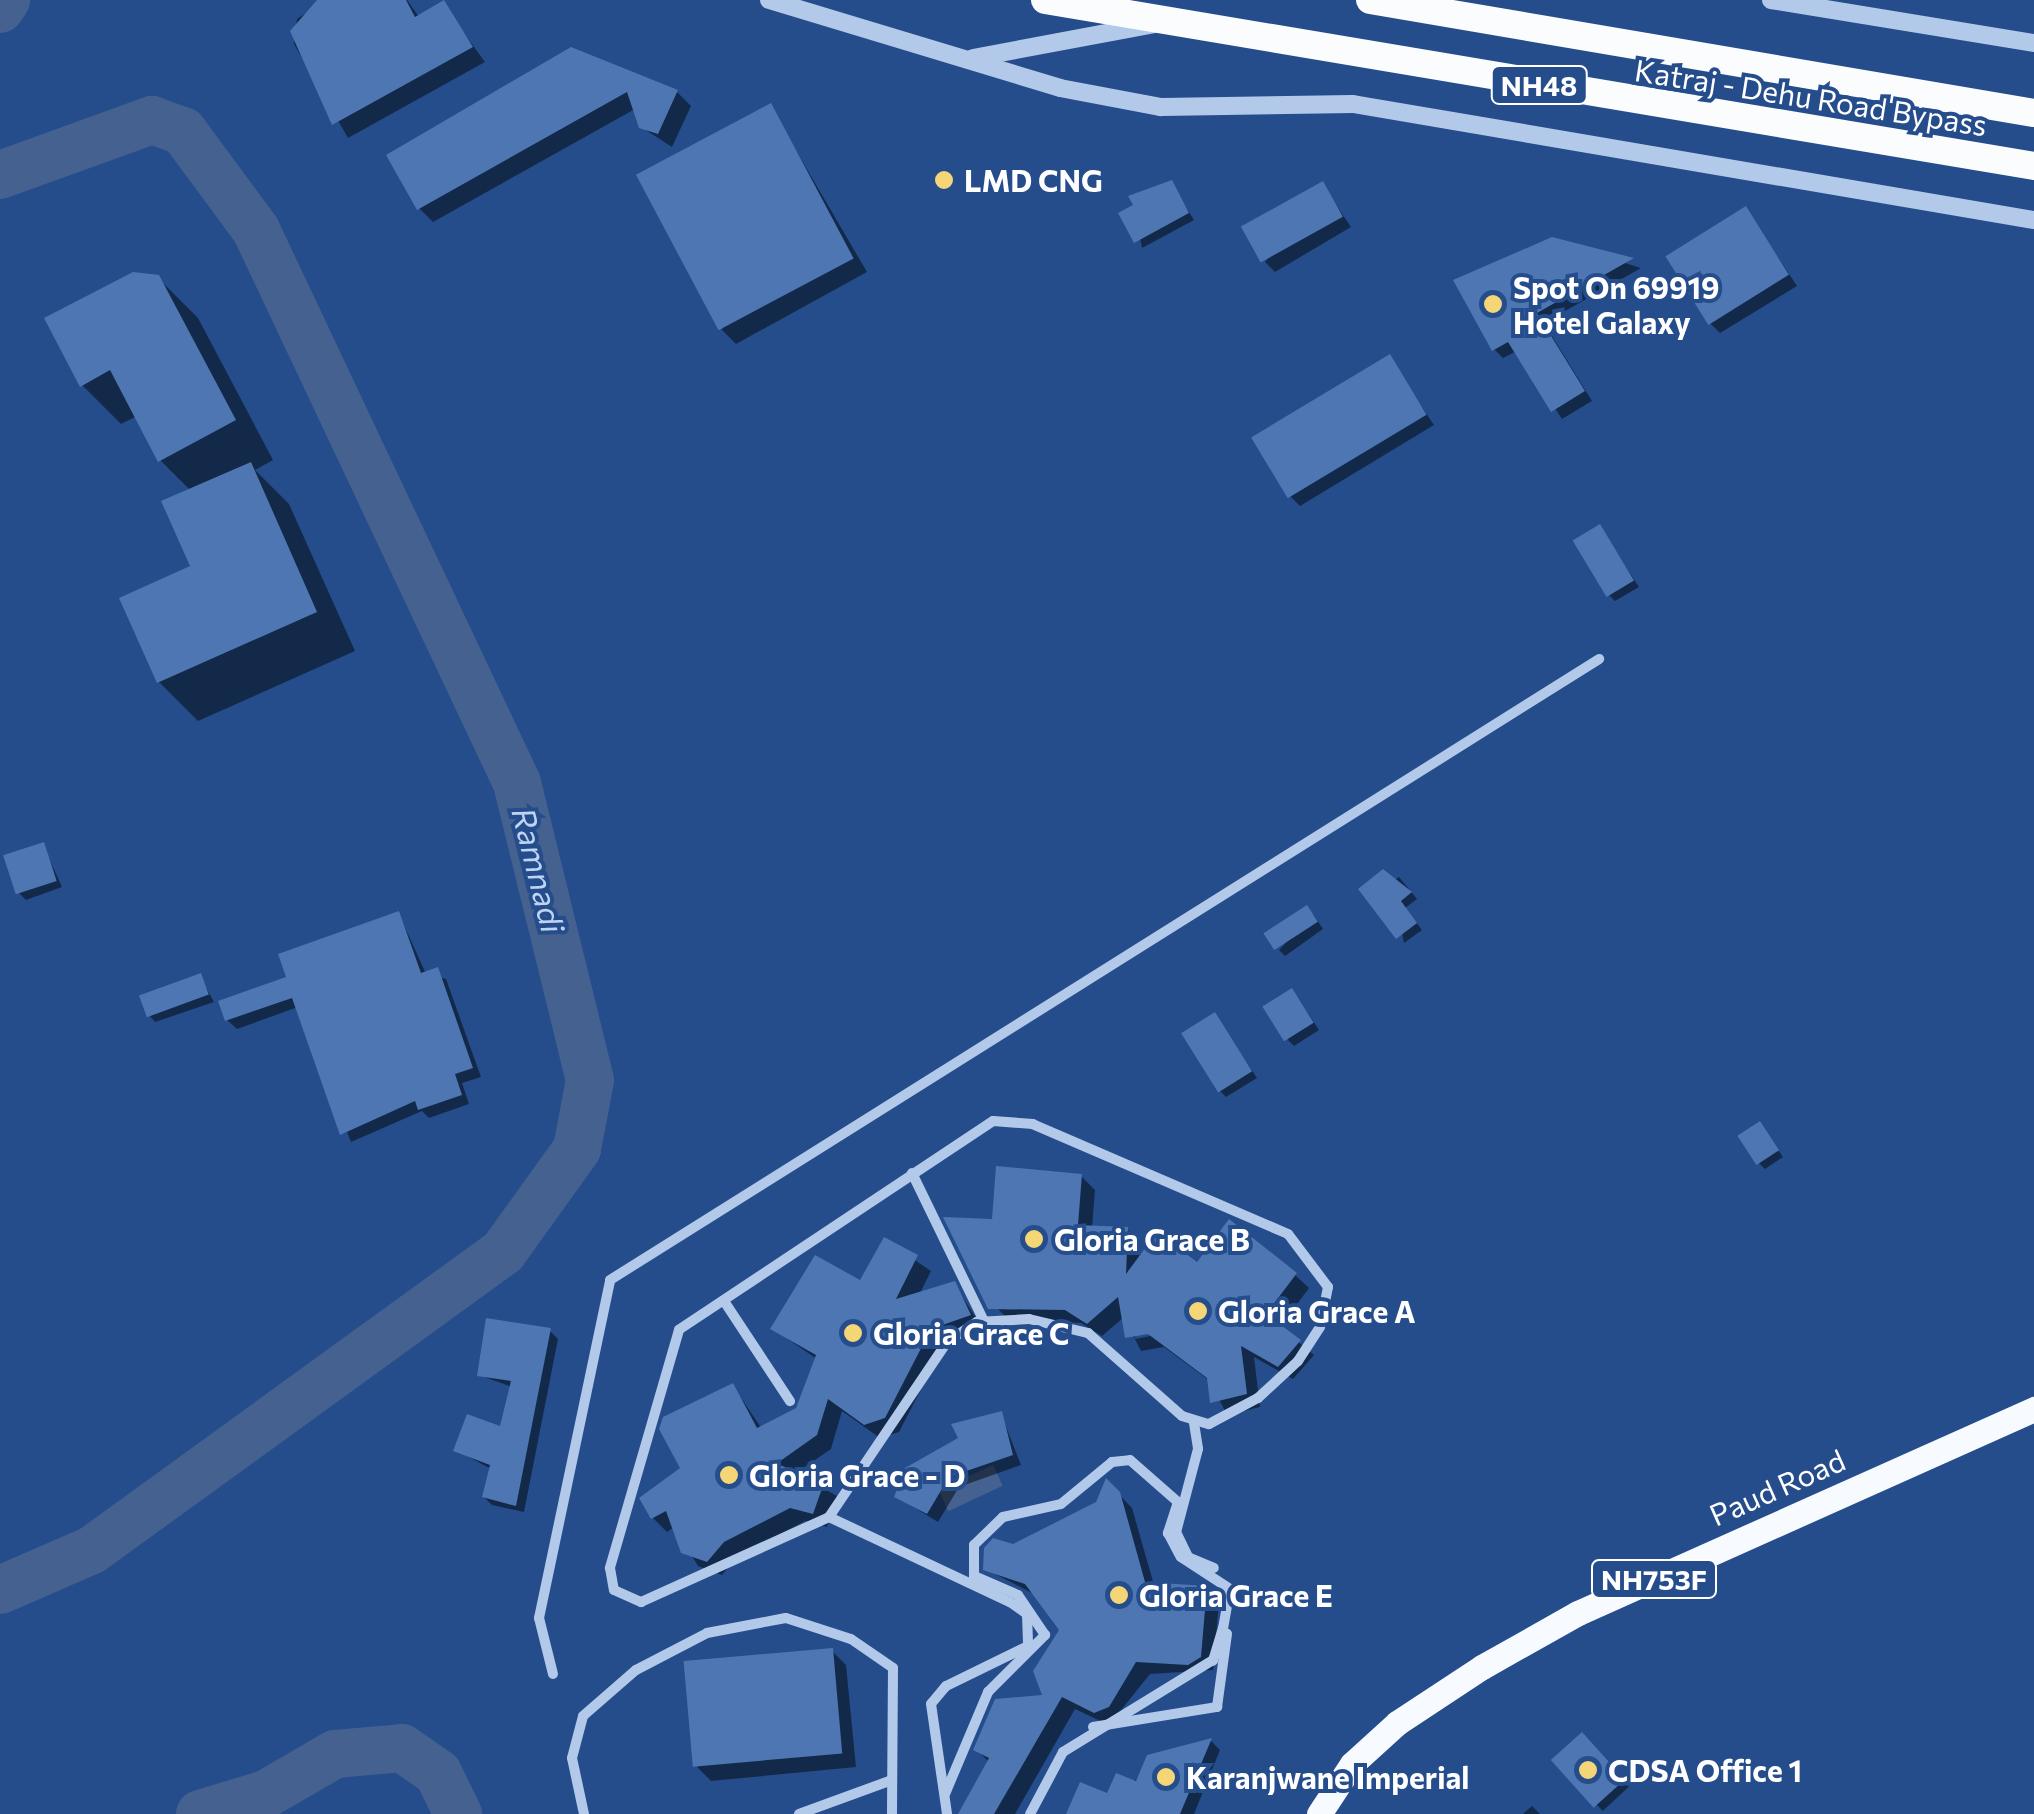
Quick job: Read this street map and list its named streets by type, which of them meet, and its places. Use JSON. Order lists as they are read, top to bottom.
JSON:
{
  "streets": {
    "highway": ["NH48", "Katraj - Dehu Road Bypass"],
    "main road": ["Paud Road", "NH753F"]
  },
  "water": ["Ramnadi"],
  "places": [
    "LMD CNG",
    "Spot On 69919 Hotel Galaxy",
    "Gloria Grace B",
    "Gloria Grace A",
    "Gloria Grace C",
    "Gloria Grace - D",
    "Gloria Grace E",
    "CDSA Office 1",
    "Karanjwane Imperial"
  ]
}
